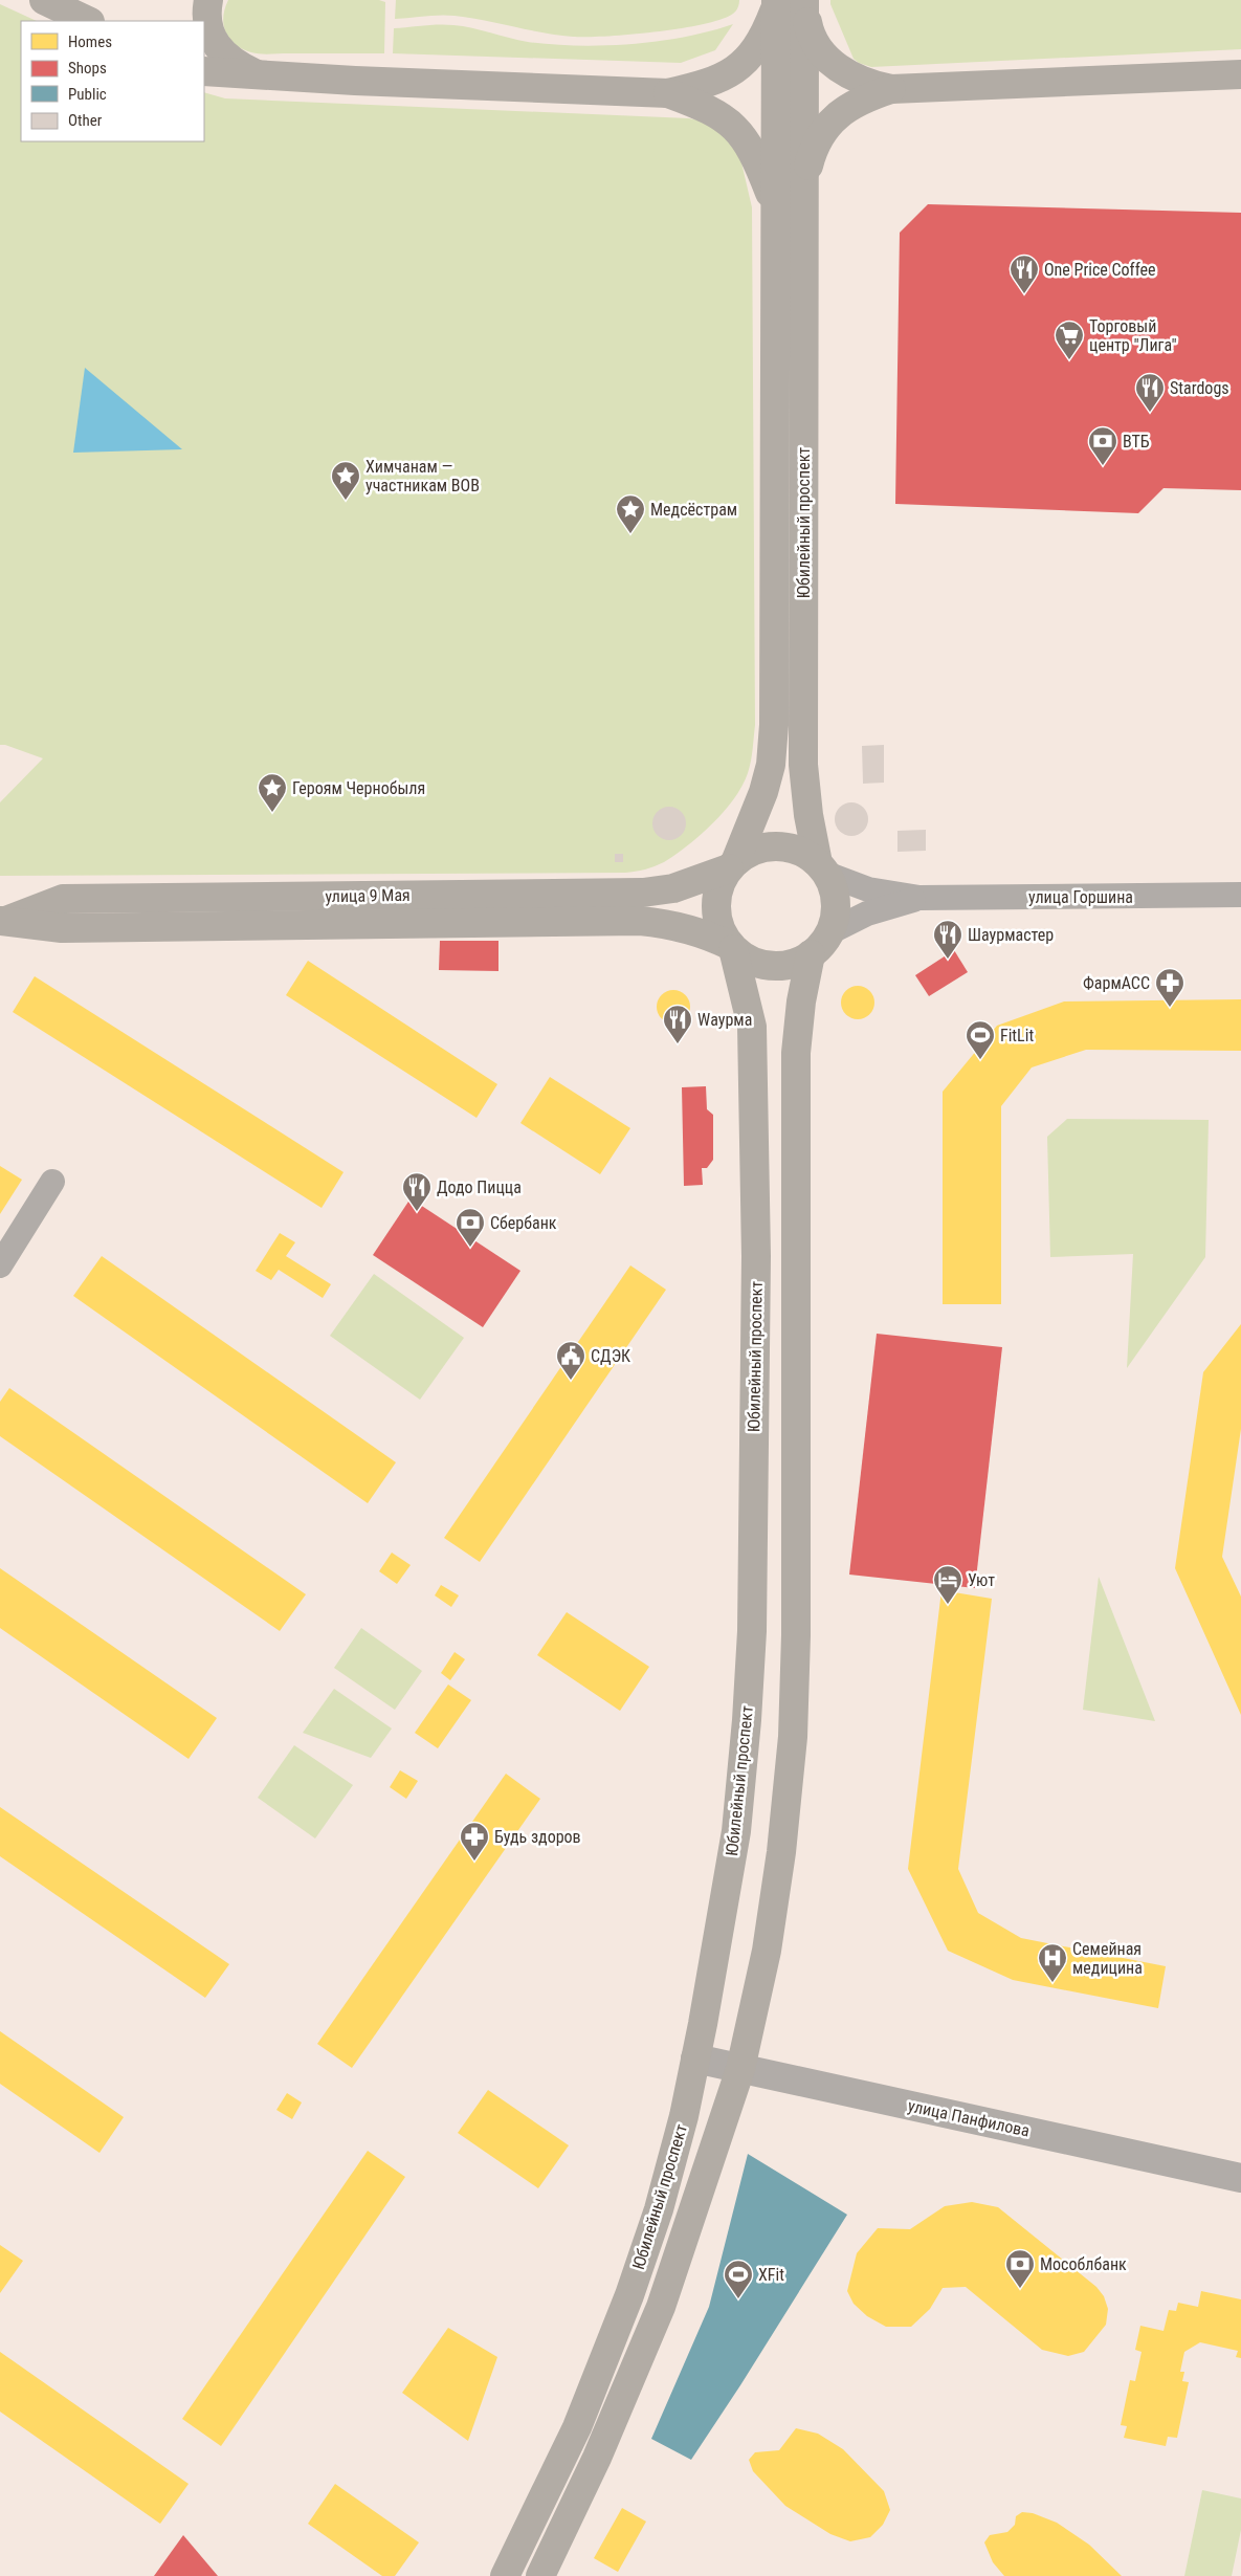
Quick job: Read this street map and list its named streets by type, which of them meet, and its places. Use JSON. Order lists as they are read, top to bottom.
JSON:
{
  "streets": {
    "main road": ["Юбилейный проспект", "улица 9 Мая"],
    "street": ["улица Горшина", "улица Панфилова"]
  },
  "crossings": [
    ["Юбилейный проспект", "улица 9 Мая"],
    ["Юбилейный проспект", "улица Горшина"],
    ["Юбилейный проспект", "улица Панфилова"],
    ["улица 9 Мая", "улица Горшина"]
  ],
  "places": {
    "restaurant": [
      "One Price Coffee",
      "Stardogs",
      "Шаурмастер",
      "Wаурма",
      "Додо Пицца"
    ],
    "supermarket": ["Торговый центр \"Лига\""],
    "bank": ["ВТБ", "Сбербанк", "Мособлбанк"],
    "place": ["Химчанам — участникам ВОВ", "Медсёстрам", "Героям Чернобыля"],
    "pharmacy": ["ФармАСС", "Будь здоров"],
    "sports": ["FitLit", "XFit"],
    "public building": ["СДЭК"],
    "hotel": ["Уют"],
    "hospital": ["Семейная медицина"]
  },
  "legend": [
    "Homes",
    "Shops",
    "Public",
    "Other"
  ]
}
